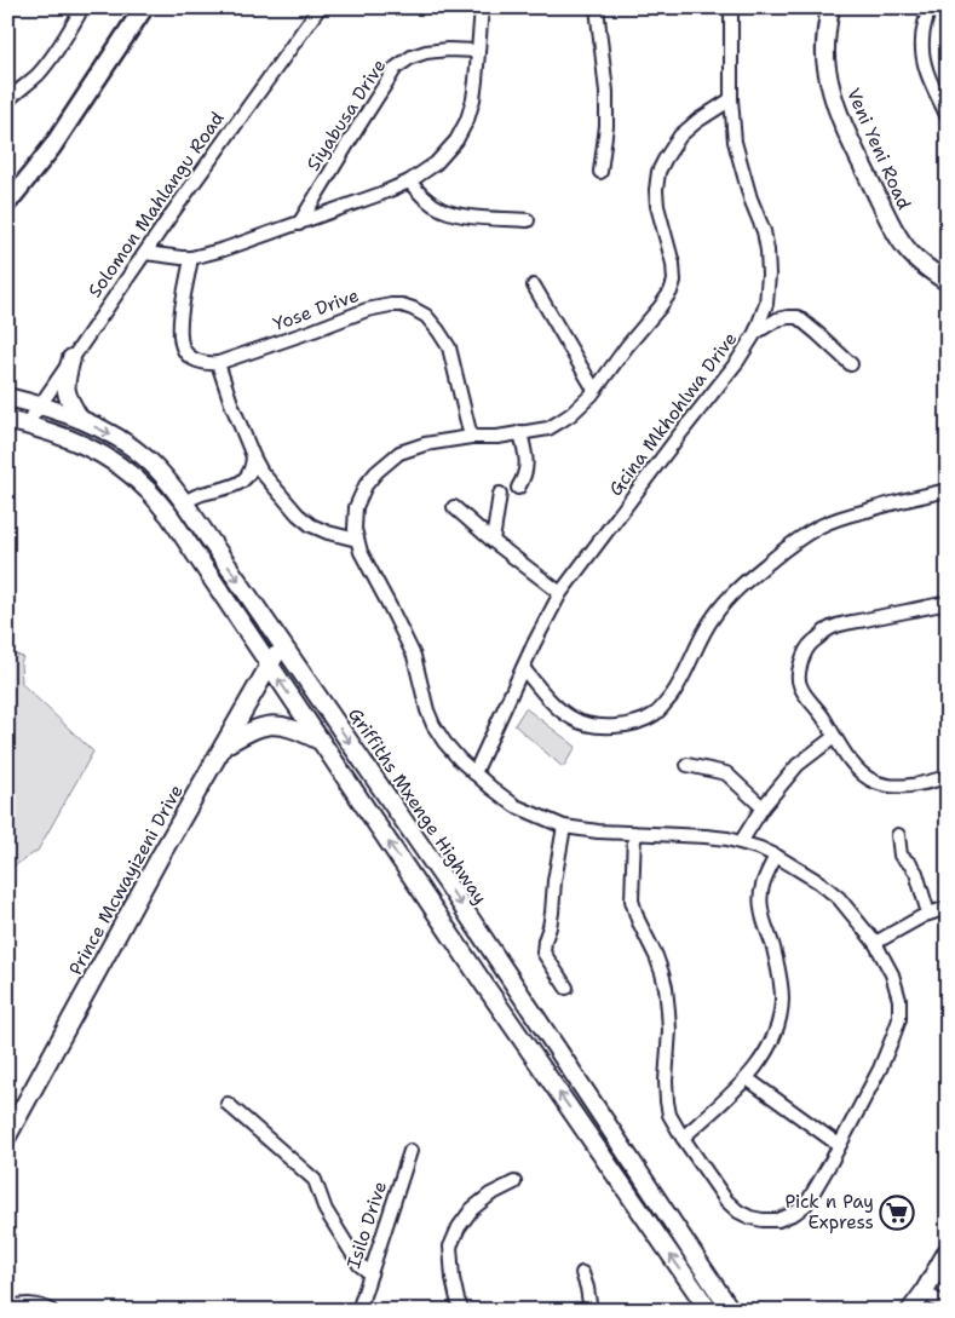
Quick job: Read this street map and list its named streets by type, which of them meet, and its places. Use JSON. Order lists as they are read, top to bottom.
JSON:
{
  "streets": {
    "street": [
      "Siyabusa Drive",
      "Veni Yeni Road",
      "Solomon Mahlangu Road",
      "Yose Drive",
      "Gcina Mkhohlwa Drive",
      "Griffiths Mxenge Highway",
      "Prince Mcwayizeni Drive",
      "Isilo Drive"
    ]
  },
  "crossings": [
    ["Solomon Mahlangu Road", "Griffiths Mxenge Highway"],
    ["Griffiths Mxenge Highway", "Prince Mcwayizeni Drive"]
  ],
  "places": {
    "supermarket": ["Pick n Pay Express"]
  }
}
